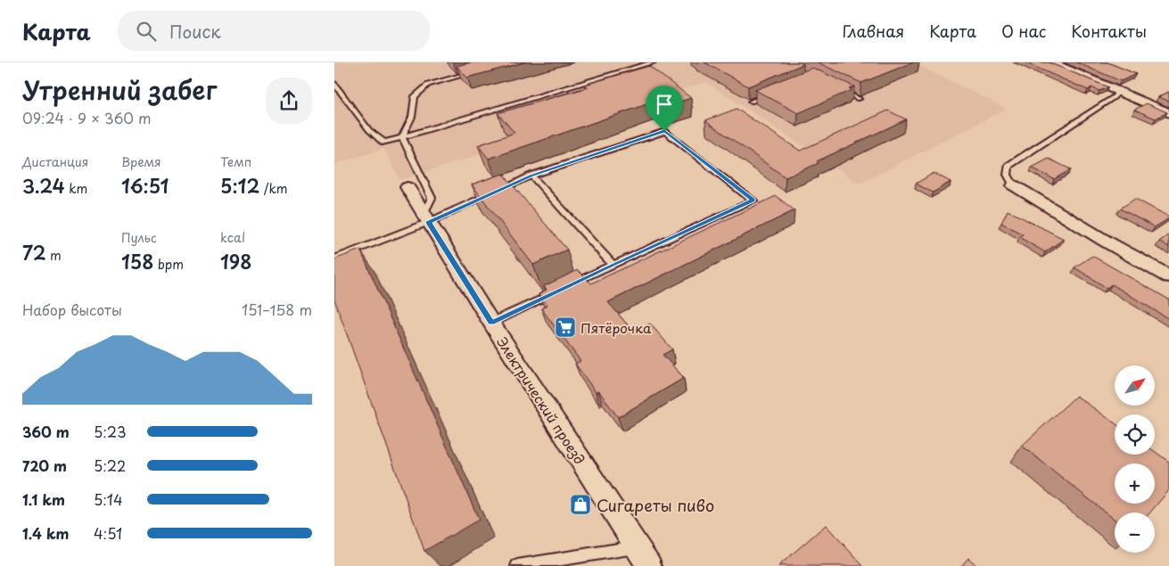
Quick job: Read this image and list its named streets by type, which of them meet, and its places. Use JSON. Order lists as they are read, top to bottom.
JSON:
{
  "streets": {
    "street": ["Электрический проезд"]
  },
  "places": {
    "supermarket": ["Пятёрочка"],
    "shop": ["Сигареты пиво"]
  },
  "north": "top right",
  "page": {
    "header": "Карта",
    "search": "Поиск",
    "nav": [
      "Главная",
      "Карта",
      "О нас",
      "Контакты"
    ],
    "heading": ["Утренний забег", "09:24 · 9 × 360 m"],
    "stats": [
      ["Дистанция", "3.24 km"],
      ["Время", "16:51"],
      ["Темп", "5:12 /km"],
      ["72 m"],
      ["Пульс", "158 bpm"],
      ["kcal", "198"]
    ],
    "chart": ["Набор высоты", "151–158 m"],
    "map_buttons": ["+", "−"],
    "list": [
      {
        "name": "360 m",
        "note": "5:23"
      },
      {
        "name": "720 m",
        "note": "5:22"
      },
      {
        "name": "1.1 km",
        "note": "5:14"
      },
      {
        "name": "1.4 km",
        "note": "4:51"
      }
    ]
  }
}
